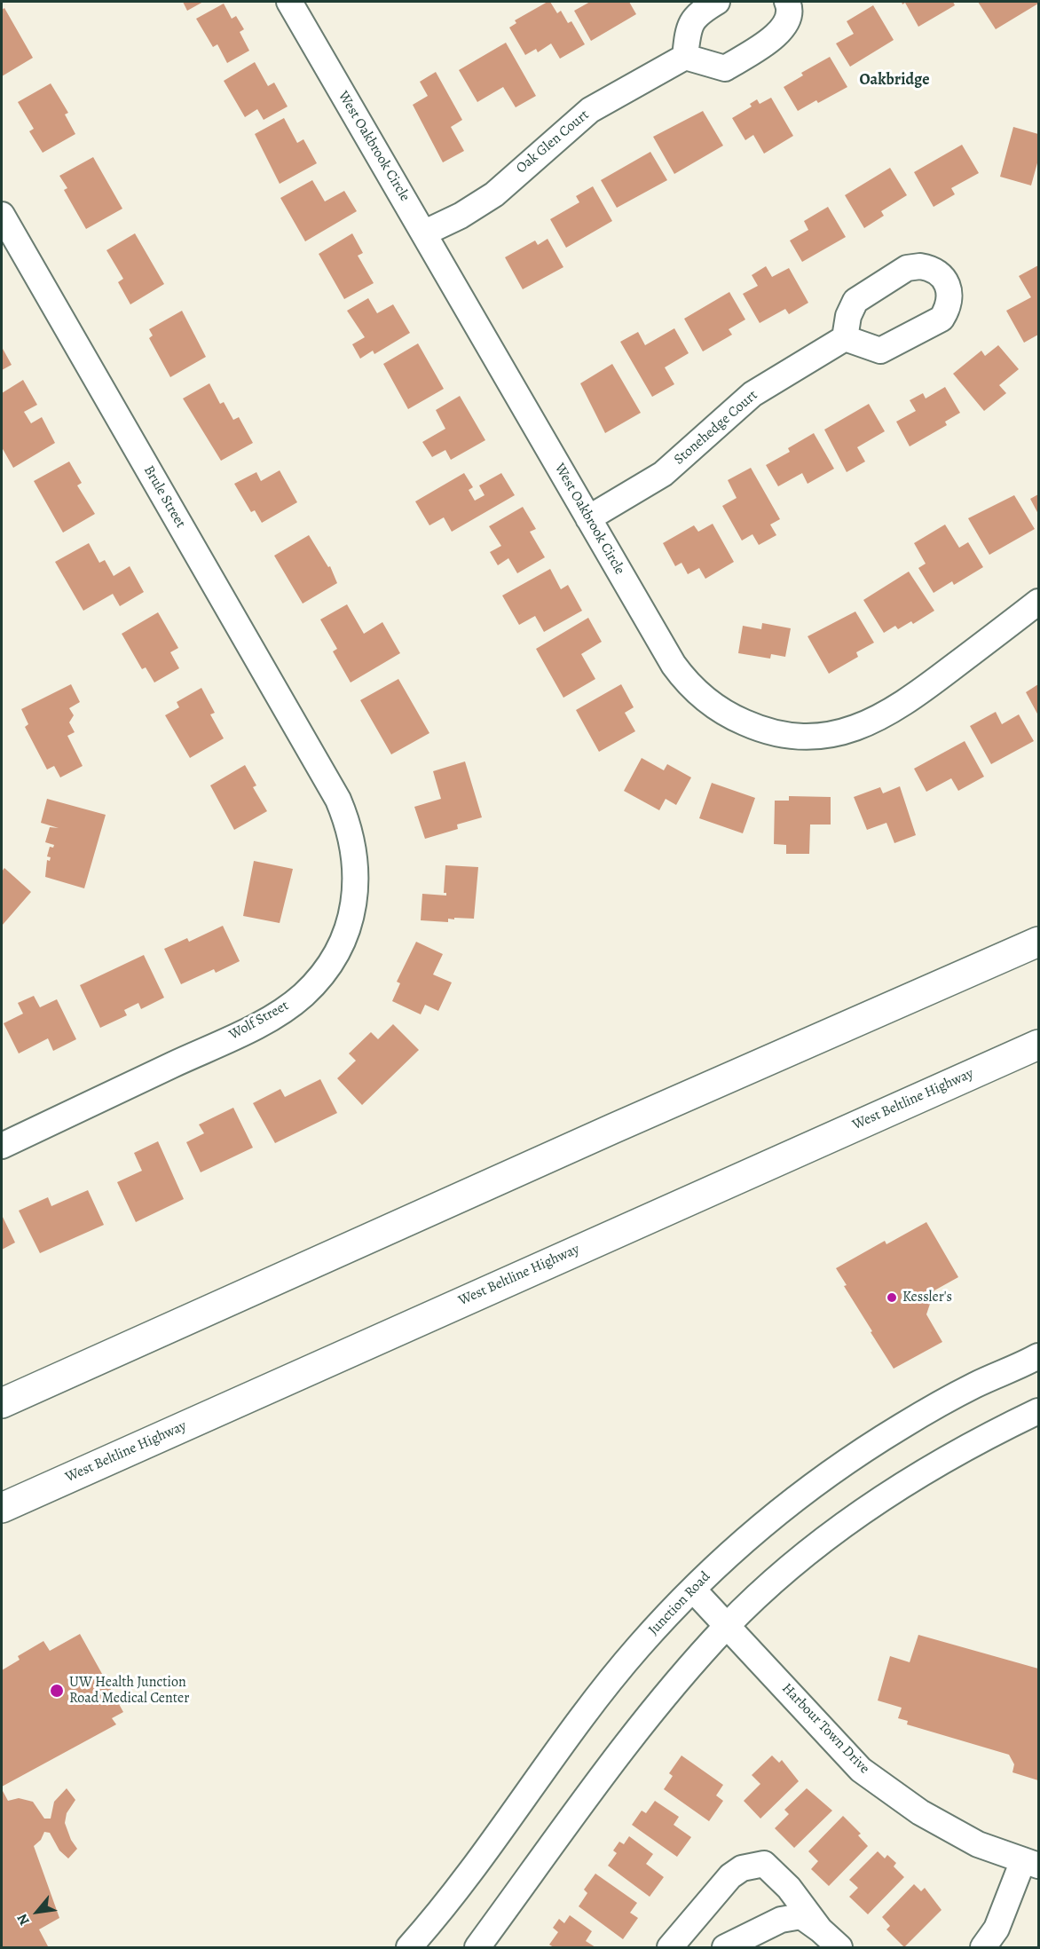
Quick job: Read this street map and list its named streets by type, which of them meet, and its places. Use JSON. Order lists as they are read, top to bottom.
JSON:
{
  "streets": {
    "highway": ["West Beltline Highway"],
    "street": [
      "Oak Glen Court",
      "West Oakbrook Circle",
      "Stonehedge Court",
      "Brule Street",
      "Wolf Street",
      "Junction Road",
      "Harbour Town Drive"
    ]
  },
  "crossings": [
    ["Oak Glen Court", "West Oakbrook Circle"],
    ["West Oakbrook Circle", "Stonehedge Court"],
    ["Brule Street", "Wolf Street"],
    ["Junction Road", "Harbour Town Drive"]
  ],
  "districts": ["Oakbridge"],
  "places": ["Kessler's", "UW Health Junction Road Medical Center"],
  "north": "bottom left"
}
